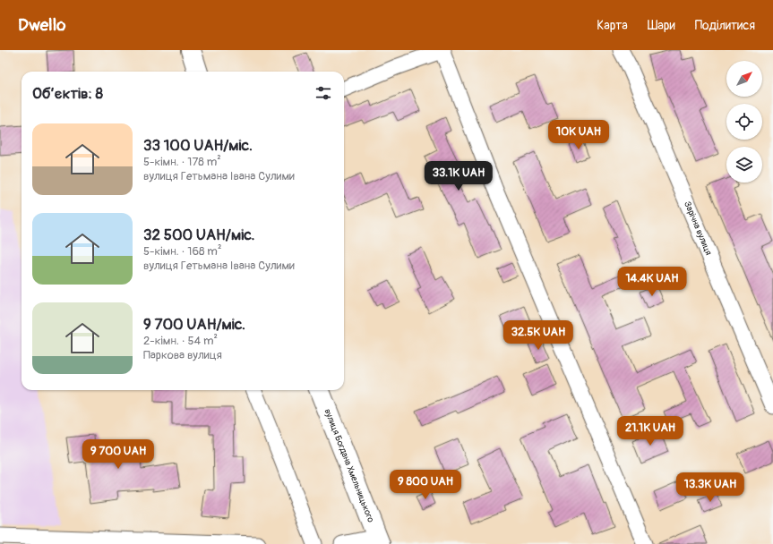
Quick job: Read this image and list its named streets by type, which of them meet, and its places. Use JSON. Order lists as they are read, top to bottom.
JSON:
{
  "streets": {
    "main road": ["вулиця Богдана Хмельницького"],
    "street": ["Зарічна вулиця"]
  },
  "north": "top right",
  "page": {
    "header": "Dwello",
    "nav": ["Карта", "Шари", "Поділитися"],
    "heading": "Об’єктів: 8",
    "list": [
      {
        "name": "33 100 UAH/міс.",
        "note": "5-кімн. · 178 m² · вулиця Гетьмана Івана Сулими"
      },
      {
        "name": "32 500 UAH/міс.",
        "note": "5-кімн. · 168 m² · вулиця Гетьмана Івана Сулими"
      },
      {
        "name": "9 700 UAH/міс.",
        "note": "2-кімн. · 54 m² · Паркова вулиця"
      }
    ],
    "price": [
      "10K UAH",
      "33.1K UAH",
      "14.4K UAH",
      "32.5K UAH",
      "21.1K UAH",
      "9 700 UAH",
      "9 800 UAH",
      "13.3K UAH"
    ]
  }
}
